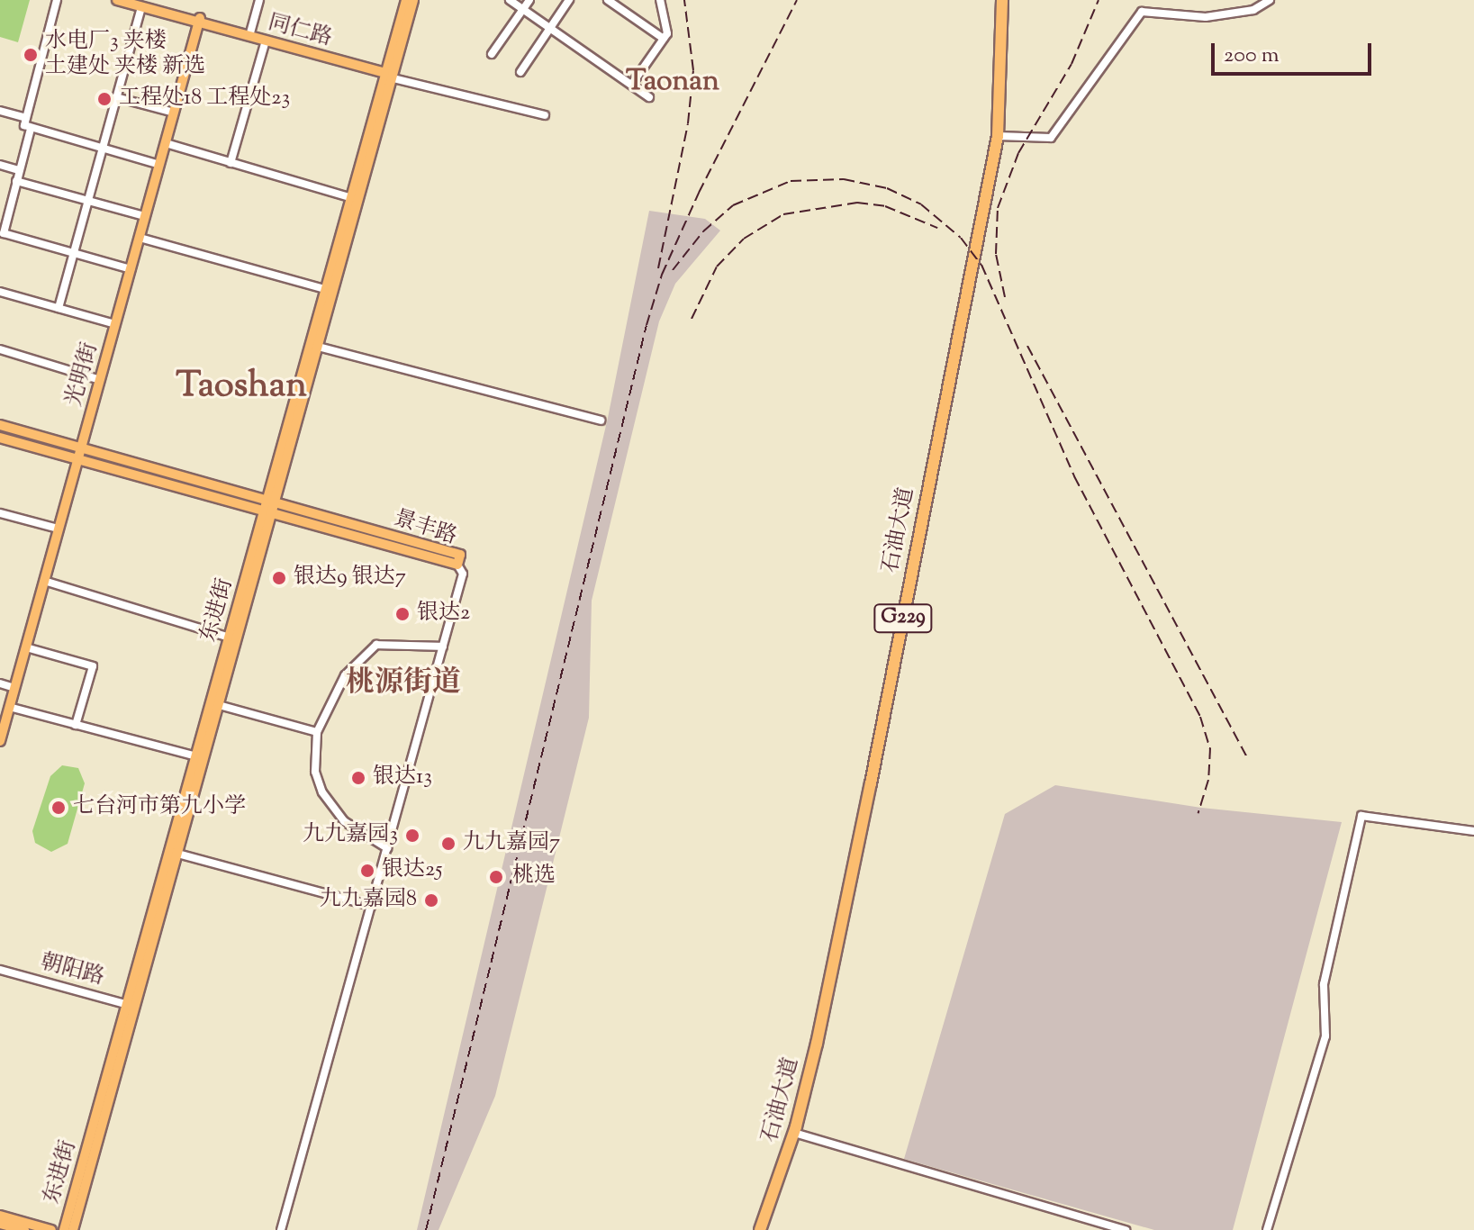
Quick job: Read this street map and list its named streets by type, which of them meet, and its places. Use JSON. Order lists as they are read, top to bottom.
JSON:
{
  "streets": {
    "highway": ["石油大道", "G229"],
    "main road": [
      "同仁路",
      "光明街",
      "景丰路",
      "东进街"
    ],
    "street": ["朝阳路"]
  },
  "crossings": [
    ["同仁路", "光明街"],
    ["同仁路", "东进街"],
    ["光明街", "景丰路"],
    ["景丰路", "东进街"],
    ["东进街", "朝阳路"]
  ],
  "districts": ["Taonan", "Taoshan", "桃源街道"],
  "places": [
    "水电厂3 夹楼 土建处 夹楼 新选",
    "工程处18 工程处23",
    "银达9 银达7",
    "银达2",
    "银达13",
    "七台河市第九小学",
    "九九嘉园3",
    "九九嘉园7",
    "银达25",
    "桃选",
    "九九嘉园8"
  ],
  "scale_bar": "200 m"
}
